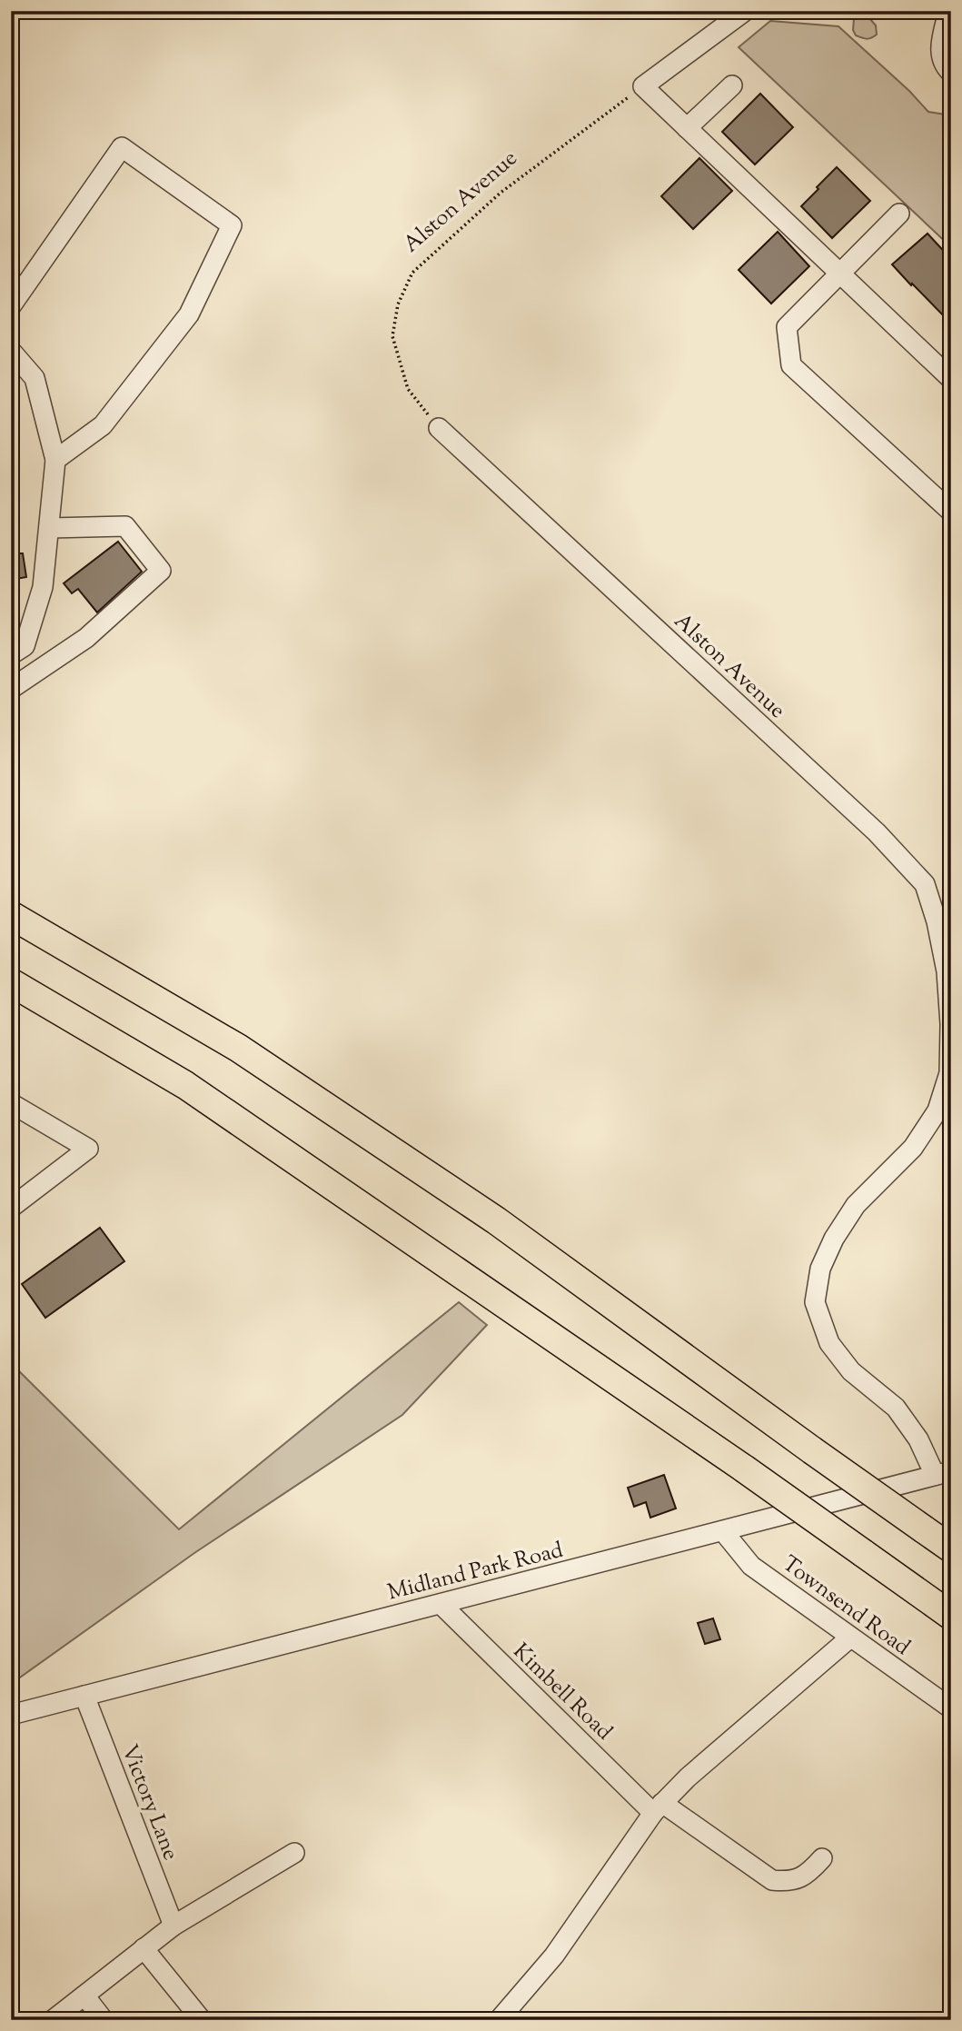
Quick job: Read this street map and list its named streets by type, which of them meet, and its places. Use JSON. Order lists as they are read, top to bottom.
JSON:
{
  "streets": {
    "street": [
      "Alston Avenue",
      "Midland Park Road",
      "Townsend Road",
      "Kimbell Road",
      "Victory Lane"
    ]
  },
  "crossings": [
    ["Alston Avenue", "Midland Park Road"],
    ["Midland Park Road", "Townsend Road"],
    ["Midland Park Road", "Kimbell Road"],
    ["Midland Park Road", "Victory Lane"]
  ]
}
